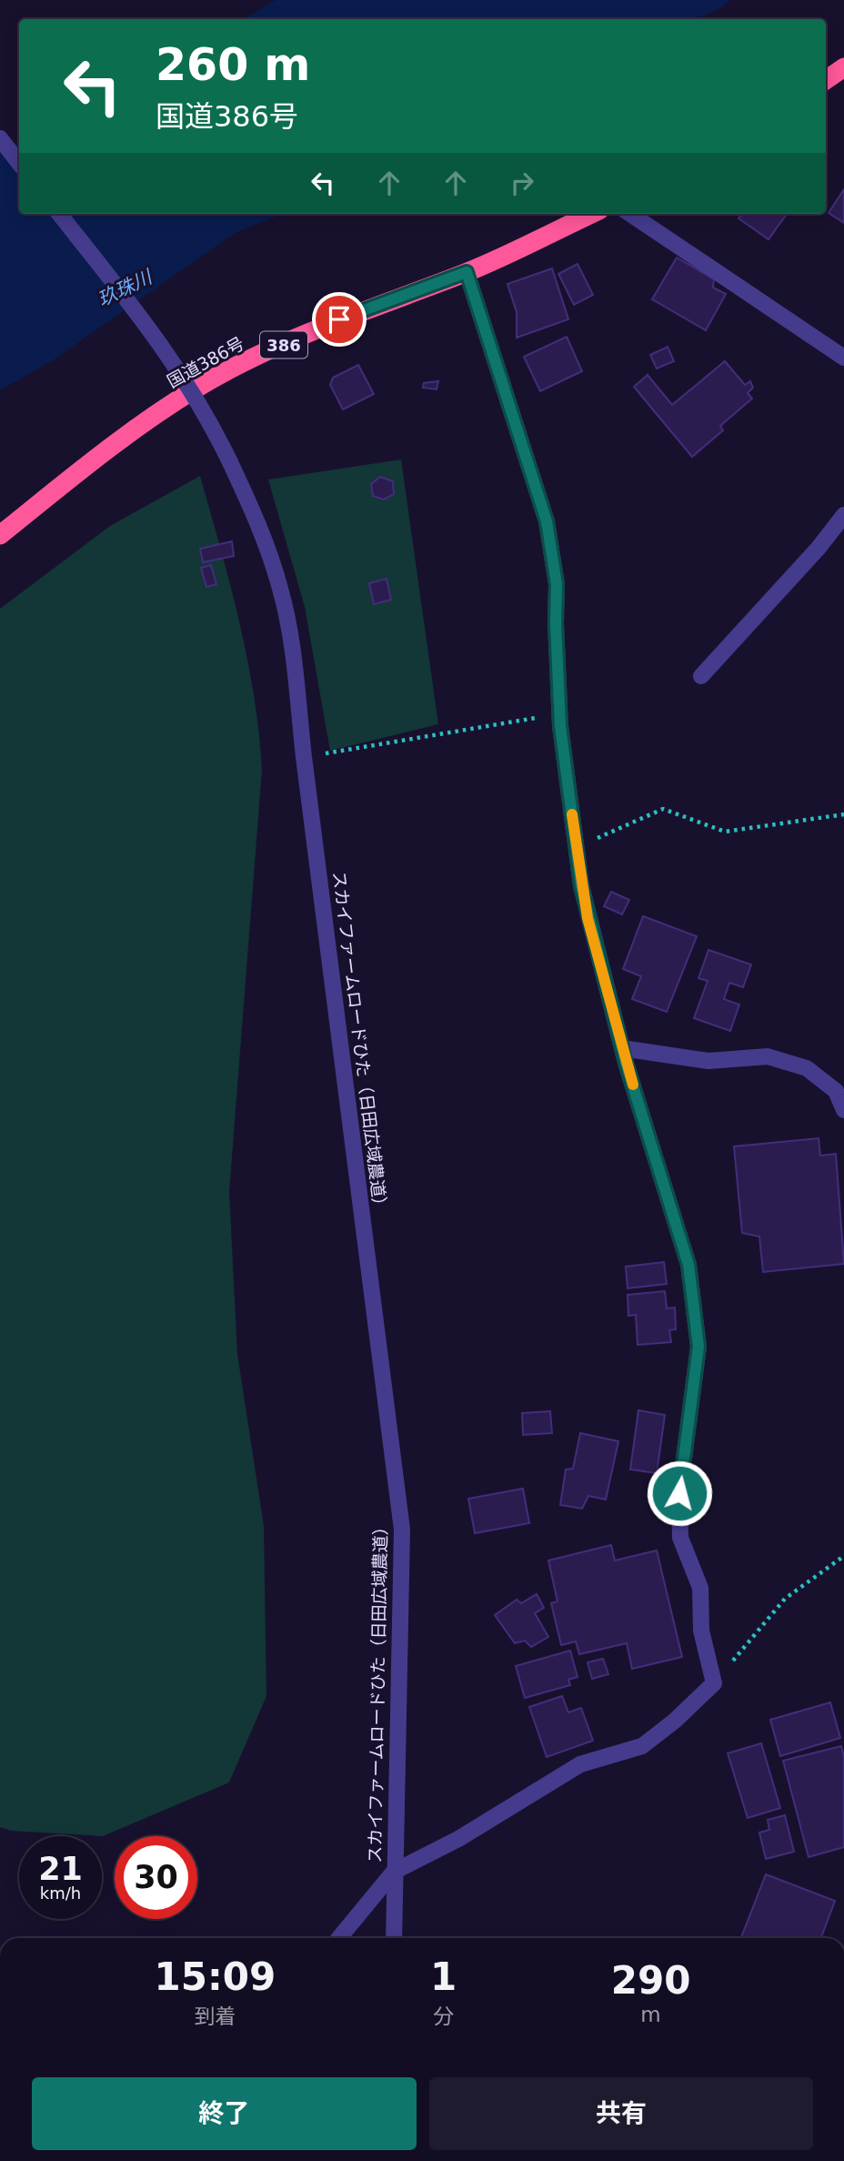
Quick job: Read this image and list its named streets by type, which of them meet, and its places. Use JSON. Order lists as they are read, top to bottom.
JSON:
{
  "streets": {
    "highway": ["386", "国道386号"],
    "street": ["スカイファームロードひた（日田広域農道）"]
  },
  "water": ["玖珠川"],
  "page": {
    "turn": ["260 m", "国道386号"],
    "speed": "21 km/h",
    "limit": "30",
    "eta": [
      "15:09",
      "到着",
      "1",
      "分",
      "290",
      "m"
    ],
    "buttons": ["終了", "共有"]
  }
}
